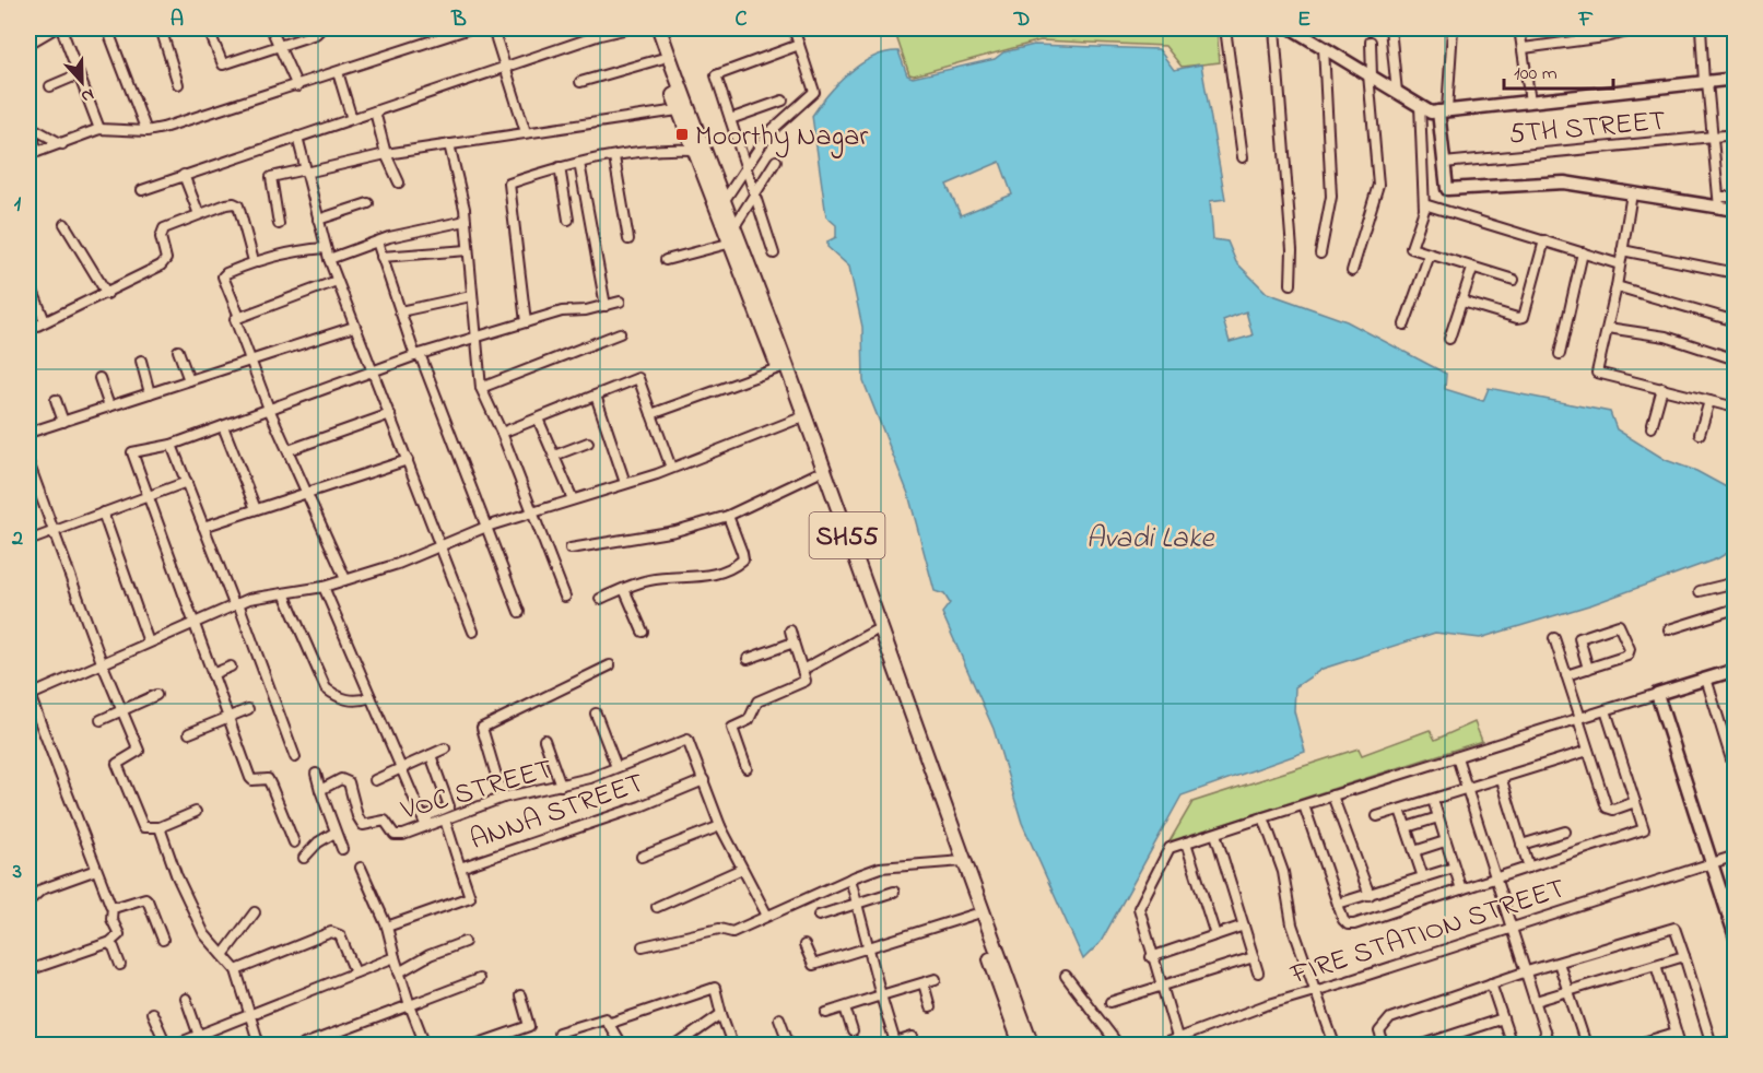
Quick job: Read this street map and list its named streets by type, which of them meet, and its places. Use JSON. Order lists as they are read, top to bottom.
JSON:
{
  "streets": {
    "main road": ["SH55"],
    "street": [
      "5TH STREET",
      "VOC STREET",
      "ANNA STREET",
      "FIRE STATION STREET"
    ]
  },
  "crossings": [
    ["VOC STREET", "ANNA STREET"]
  ],
  "water": ["Avadi Lake"],
  "places": {
    "transit": ["Moorthy Nagar"]
  },
  "scale_bar": "100 m",
  "north": "bottom",
  "grid": {
    "columns": [
      "A",
      "B",
      "C",
      "D",
      "E",
      "F"
    ],
    "rows": ["1", "2", "3"]
  }
}
